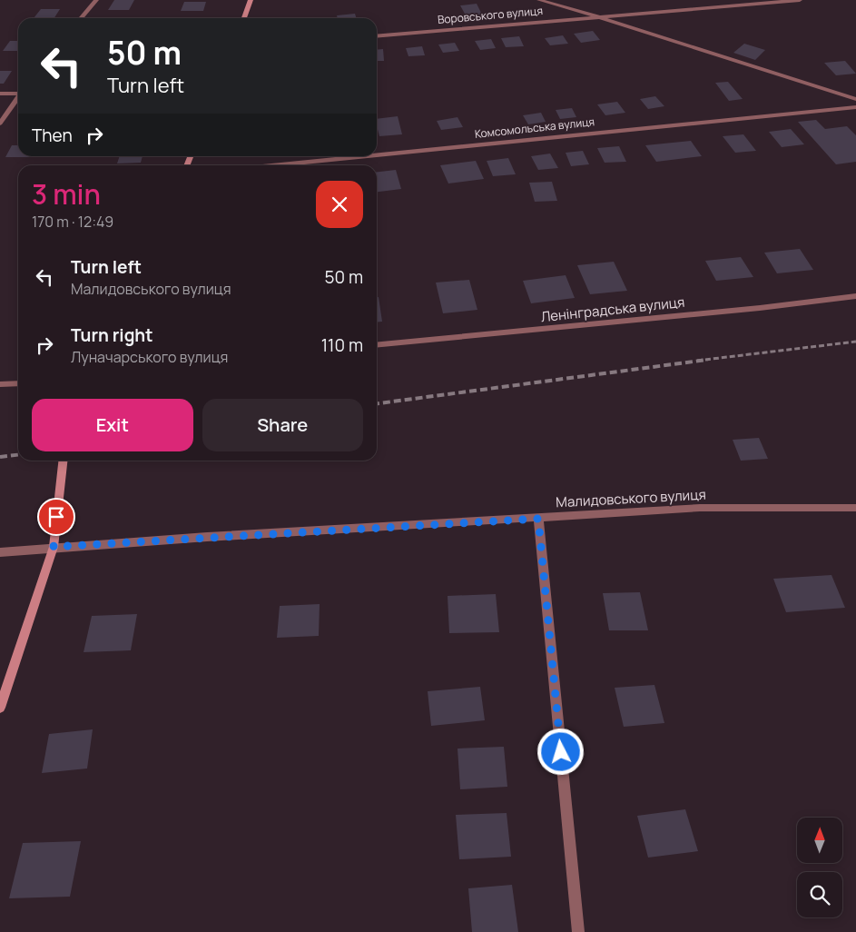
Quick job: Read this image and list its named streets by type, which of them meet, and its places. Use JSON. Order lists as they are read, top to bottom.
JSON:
{
  "streets": {
    "street": [
      "Воровського вулиця",
      "Комсомольська вулиця",
      "Ленінградська вулиця",
      "Малидовського вулиця"
    ]
  },
  "north": "top",
  "page": {
    "turn": ["50 m", "Turn left"],
    "then": "Then",
    "heading": ["3 min", "170 m · 12:49"],
    "list": [
      {
        "name": "Turn left",
        "note": "Малидовського вулиця",
        "value": "50 m"
      },
      {
        "name": "Turn right",
        "note": "Луначарського вулиця",
        "value": "110 m"
      }
    ],
    "buttons": ["Exit", "Share"]
  }
}
